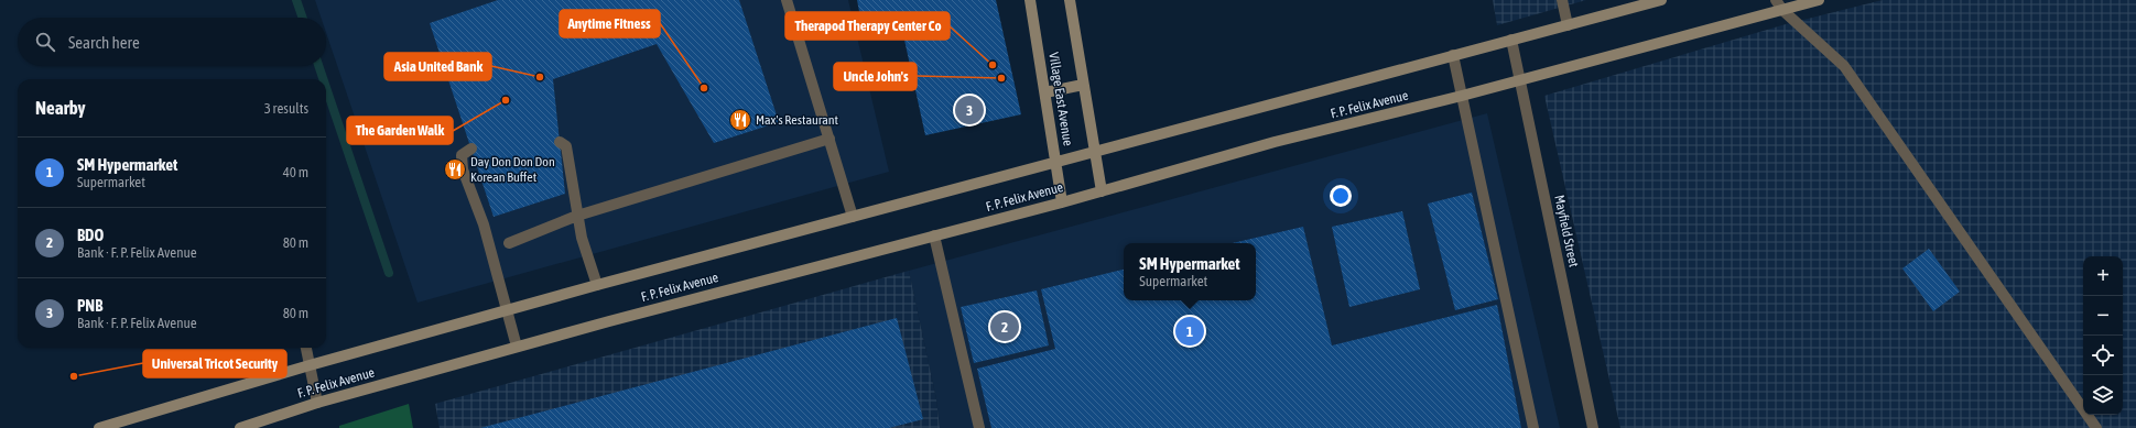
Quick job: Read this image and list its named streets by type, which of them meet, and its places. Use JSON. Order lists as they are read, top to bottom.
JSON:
{
  "streets": {
    "main road": ["Village East Avenue", "F. P. Felix Avenue"],
    "lane": ["Mayfield Street"]
  },
  "crossings": [
    ["Village East Avenue", "F. P. Felix Avenue"],
    ["F. P. Felix Avenue", "Mayfield Street"]
  ],
  "places": {
    "other": [
      "Therapod Therapy Center Co",
      "Asia United Bank",
      "Uncle John's",
      "Anytime Fitness",
      "The Garden Walk",
      "Universal Tricot Security"
    ],
    "restaurant": ["Max's Restaurant", "Day Don Don Don Korean Buffet"]
  },
  "page": {
    "search": "Search here",
    "heading": ["Nearby", "3 results"],
    "pins": ["3", "2", "1"],
    "list": [
      {
        "mark": "1",
        "name": "SM Hypermarket",
        "note": "Supermarket",
        "value": "40 m"
      },
      {
        "mark": "2",
        "name": "BDO",
        "note": "Bank · F. P. Felix Avenue",
        "value": "80 m"
      },
      {
        "mark": "3",
        "name": "PNB",
        "note": "Bank · F. P. Felix Avenue",
        "value": "80 m"
      }
    ],
    "popup": ["SM Hypermarket", "Supermarket"],
    "map_buttons": ["+", "−"]
  }
}
